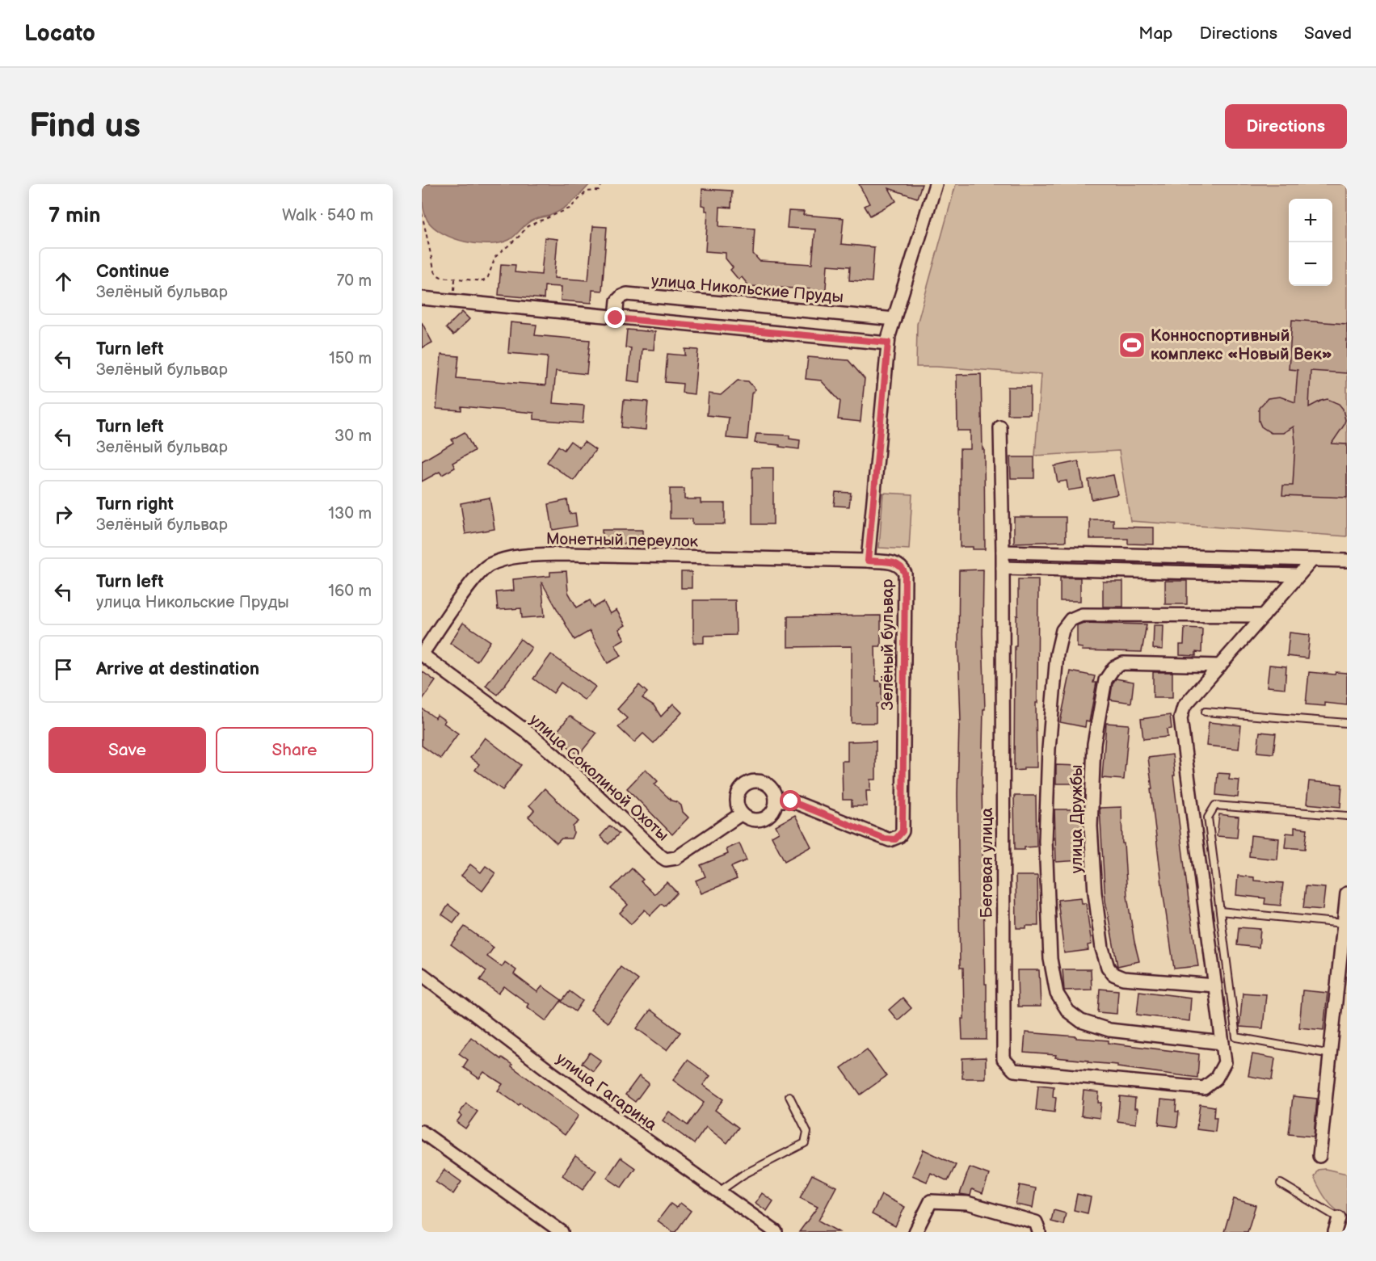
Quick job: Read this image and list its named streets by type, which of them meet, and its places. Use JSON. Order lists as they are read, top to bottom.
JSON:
{
  "streets": {
    "street": [
      "улица Никольские Пруды",
      "Монетный переулок",
      "Зелёный бульвар",
      "улица Соколиной Охоты",
      "улица Дружбы",
      "Беговая улица",
      "улица Гагарина"
    ]
  },
  "crossings": [
    ["улица Никольские Пруды", "Зелёный бульвар"],
    ["Монетный переулок", "Зелёный бульвар"],
    ["Монетный переулок", "улица Соколиной Охоты"],
    ["Зелёный бульвар", "улица Соколиной Охоты"]
  ],
  "places": {
    "sports": ["Конноспортивный комплекс «Новый Век»"]
  },
  "page": {
    "header": "Locato",
    "nav": ["Map", "Directions", "Saved"],
    "buttons": [
      "Directions",
      ["Save", "Share"]
    ],
    "title": "Find us",
    "heading": ["7 min", "Walk · 540 m"],
    "map_buttons": ["+", "−"],
    "list": [
      ["Continue", "Зелёный бульвар", "70 m"],
      ["Turn left", "Зелёный бульвар", "150 m"],
      ["Turn left", "Зелёный бульвар", "30 m"],
      ["Turn right", "Зелёный бульвар", "130 m"],
      ["Turn left", "улица Никольские Пруды", "160 m"],
      "Arrive at destination"
    ]
  }
}
